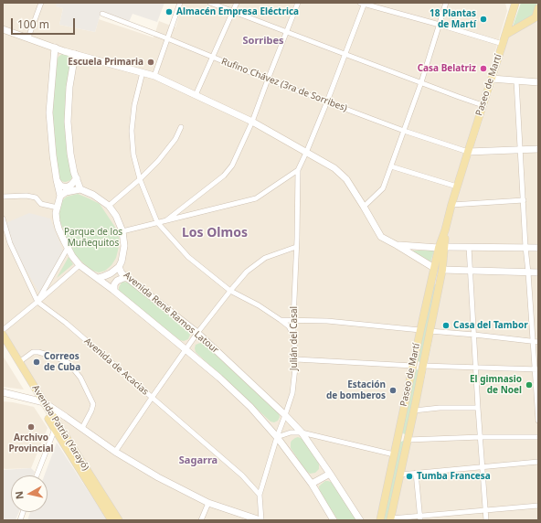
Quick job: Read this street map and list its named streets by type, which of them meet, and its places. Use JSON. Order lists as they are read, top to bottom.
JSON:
{
  "streets": {
    "main road": ["Paseo de Martí", "Avenida Patria (Yarayó)"],
    "street": [
      "Rufino Chávez (3ra de Sorribes)",
      "Avenida René Ramos Latour",
      "Julián del Casal",
      "Avenida de Acacias"
    ]
  },
  "crossings": [
    ["Rufino Chávez (3ra de Sorribes)", "Paseo de Martí"],
    ["Rufino Chávez (3ra de Sorribes)", "Julián del Casal"],
    ["Avenida René Ramos Latour", "Julián del Casal"],
    ["Julián del Casal", "Avenida de Acacias"]
  ],
  "districts": ["Sorribes", "Los Olmos", "Sagarra"],
  "parks": ["Parque de los Muñequitos"],
  "places": [
    "Almacén Empresa Eléctrica",
    "18 Plantas de Martí",
    "Escuela Primaria",
    "Casa Belatriz",
    "Casa del Tambor",
    "Correos de Cuba",
    "El gimnasio de Noel",
    "Estación de bomberos",
    "Archivo Provincial",
    "Tumba Francesa"
  ],
  "scale_bar": "100 m",
  "north": "left"
}
